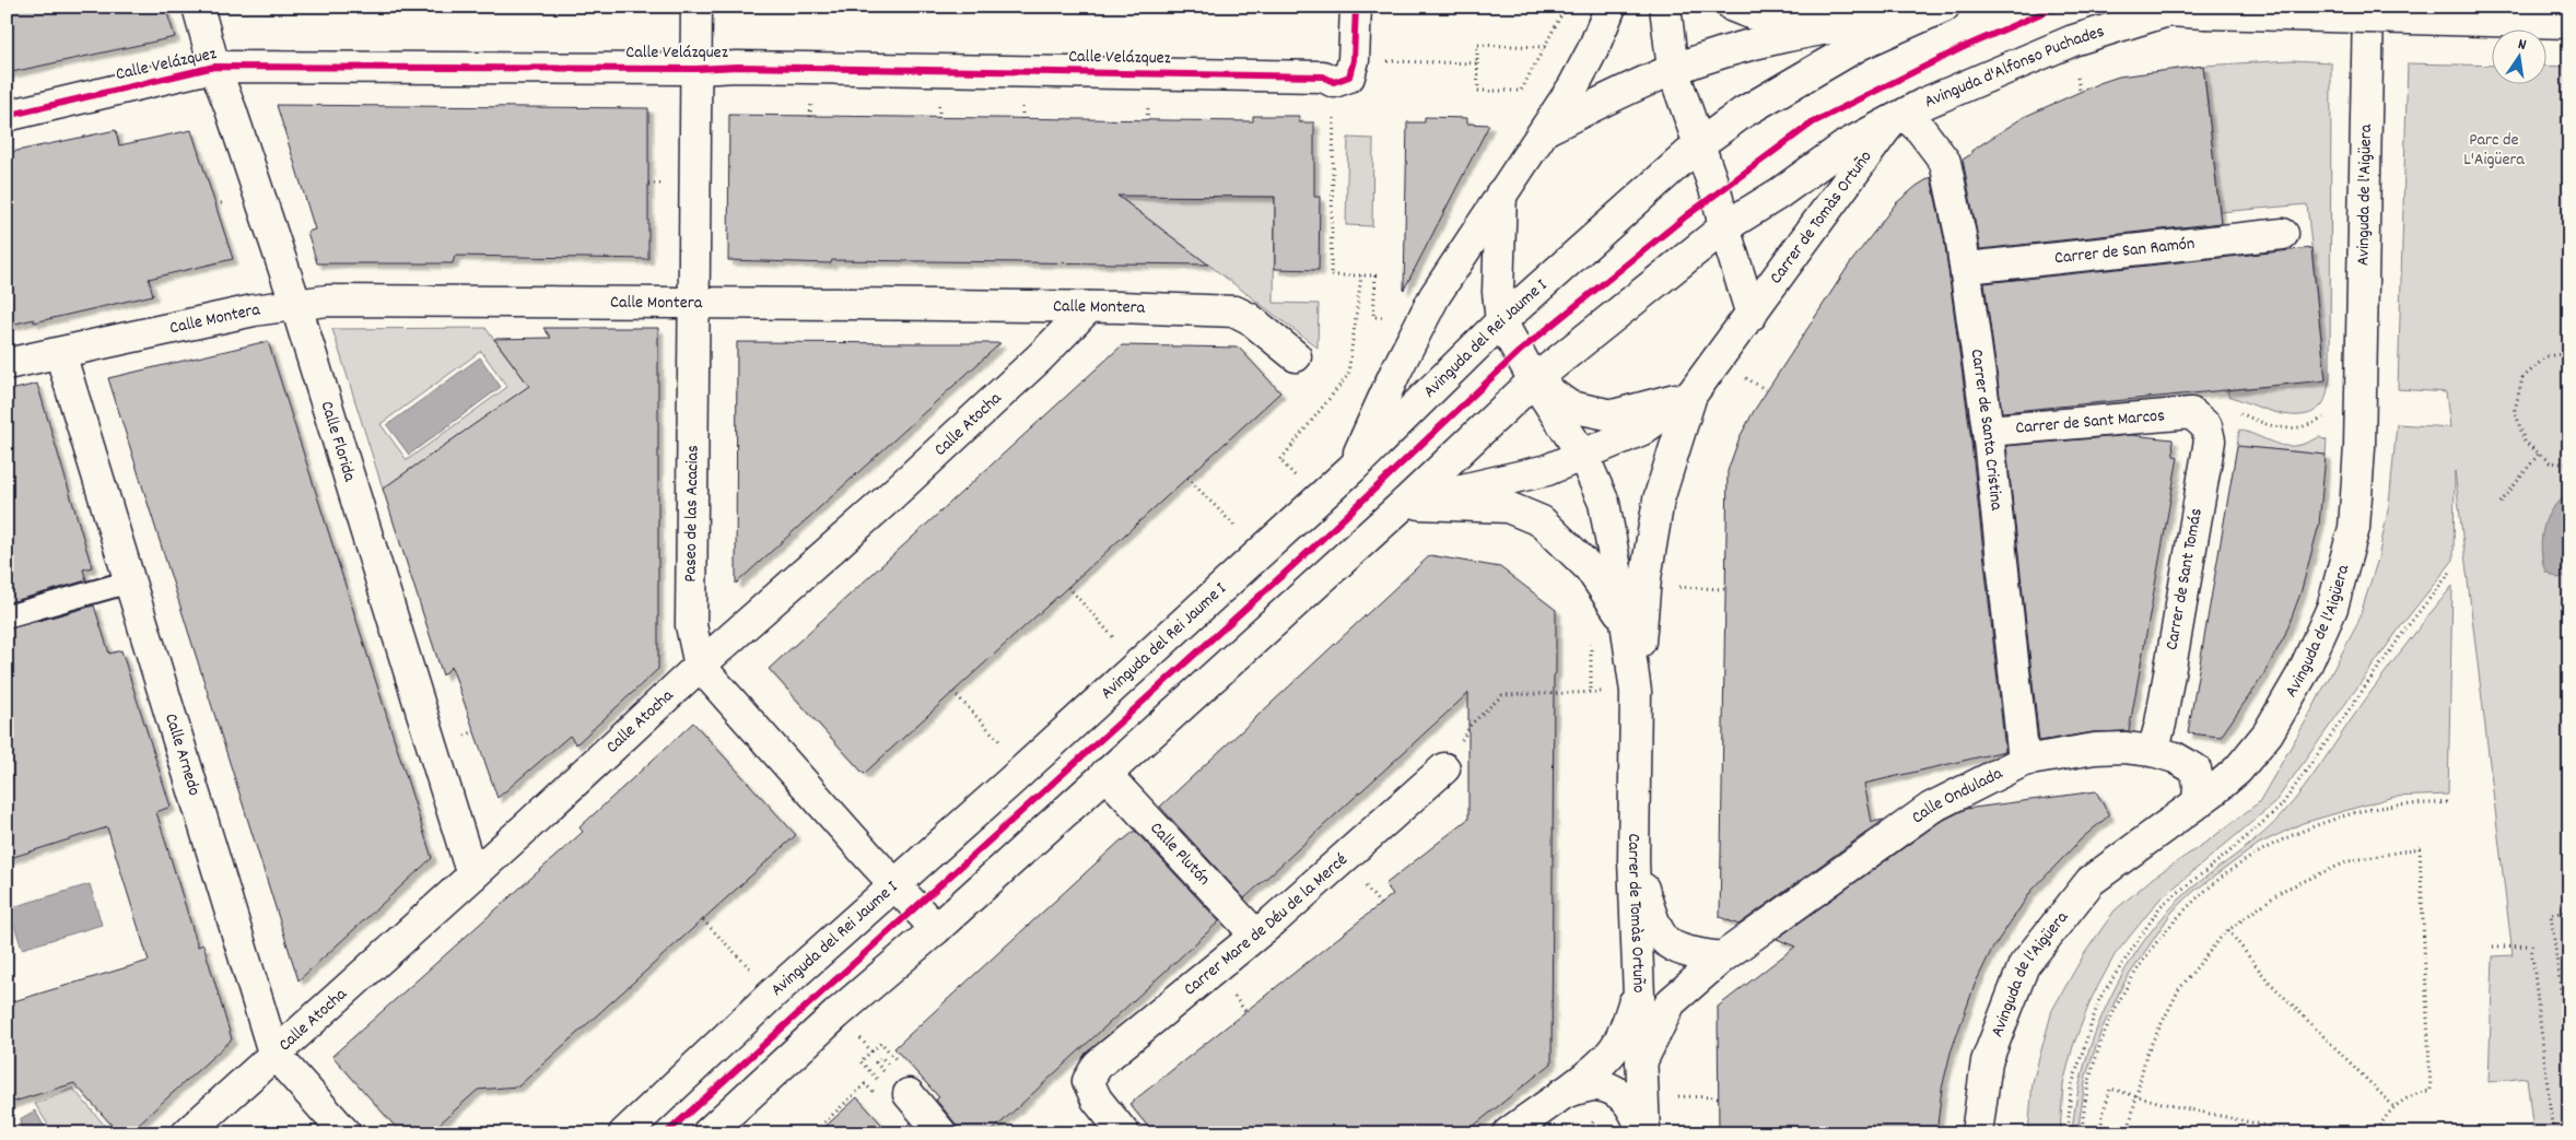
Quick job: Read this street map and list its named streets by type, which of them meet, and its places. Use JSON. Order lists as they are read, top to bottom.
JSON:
{
  "streets": {
    "street": [
      "Calle Velázquez",
      "Avinguda d'Alfonso Puchades",
      "Avinguda de l'Aigüera",
      "Carrer de Tomàs Ortuño",
      "Carrer de San Ramón",
      "Calle Montera",
      "Avinguda del Rei Jaume I",
      "Carrer de Sant Marcos",
      "Calle Atocha",
      "Carrer de Santa Cristina",
      "Calle Florida",
      "Paseo de las Acacias",
      "Carrer de Sant Tomás",
      "Calle Arnedo",
      "Calle Ondulada",
      "Calle Plutón",
      "Carrer Mare de Déu de la Mercé"
    ]
  },
  "crossings": [
    ["Calle Velázquez", "Calle Florida"],
    ["Calle Velázquez", "Paseo de las Acacias"],
    ["Avinguda d'Alfonso Puchades", "Carrer de Tomàs Ortuño"],
    ["Avinguda d'Alfonso Puchades", "Carrer de Santa Cristina"],
    ["Avinguda de l'Aigüera", "Calle Ondulada"],
    ["Carrer de Tomàs Ortuño", "Avinguda del Rei Jaume I"],
    ["Carrer de Tomàs Ortuño", "Carrer de Santa Cristina"],
    ["Carrer de Tomàs Ortuño", "Calle Ondulada"],
    ["Carrer de San Ramón", "Carrer de Santa Cristina"],
    ["Calle Montera", "Calle Atocha"],
    ["Calle Montera", "Calle Florida"],
    ["Calle Montera", "Paseo de las Acacias"],
    ["Calle Montera", "Calle Arnedo"],
    ["Avinguda del Rei Jaume I", "Paseo de las Acacias"],
    ["Carrer de Sant Marcos", "Carrer de Santa Cristina"],
    ["Carrer de Sant Marcos", "Carrer de Sant Tomás"],
    ["Calle Atocha", "Calle Florida"],
    ["Calle Atocha", "Paseo de las Acacias"],
    ["Calle Atocha", "Calle Arnedo"],
    ["Carrer de Santa Cristina", "Calle Ondulada"],
    ["Carrer de Sant Tomás", "Calle Ondulada"],
    ["Calle Plutón", "Carrer Mare de Déu de la Mercé"]
  ],
  "parks": ["Parc de L'Aigüera"],
  "north": "top"
}
